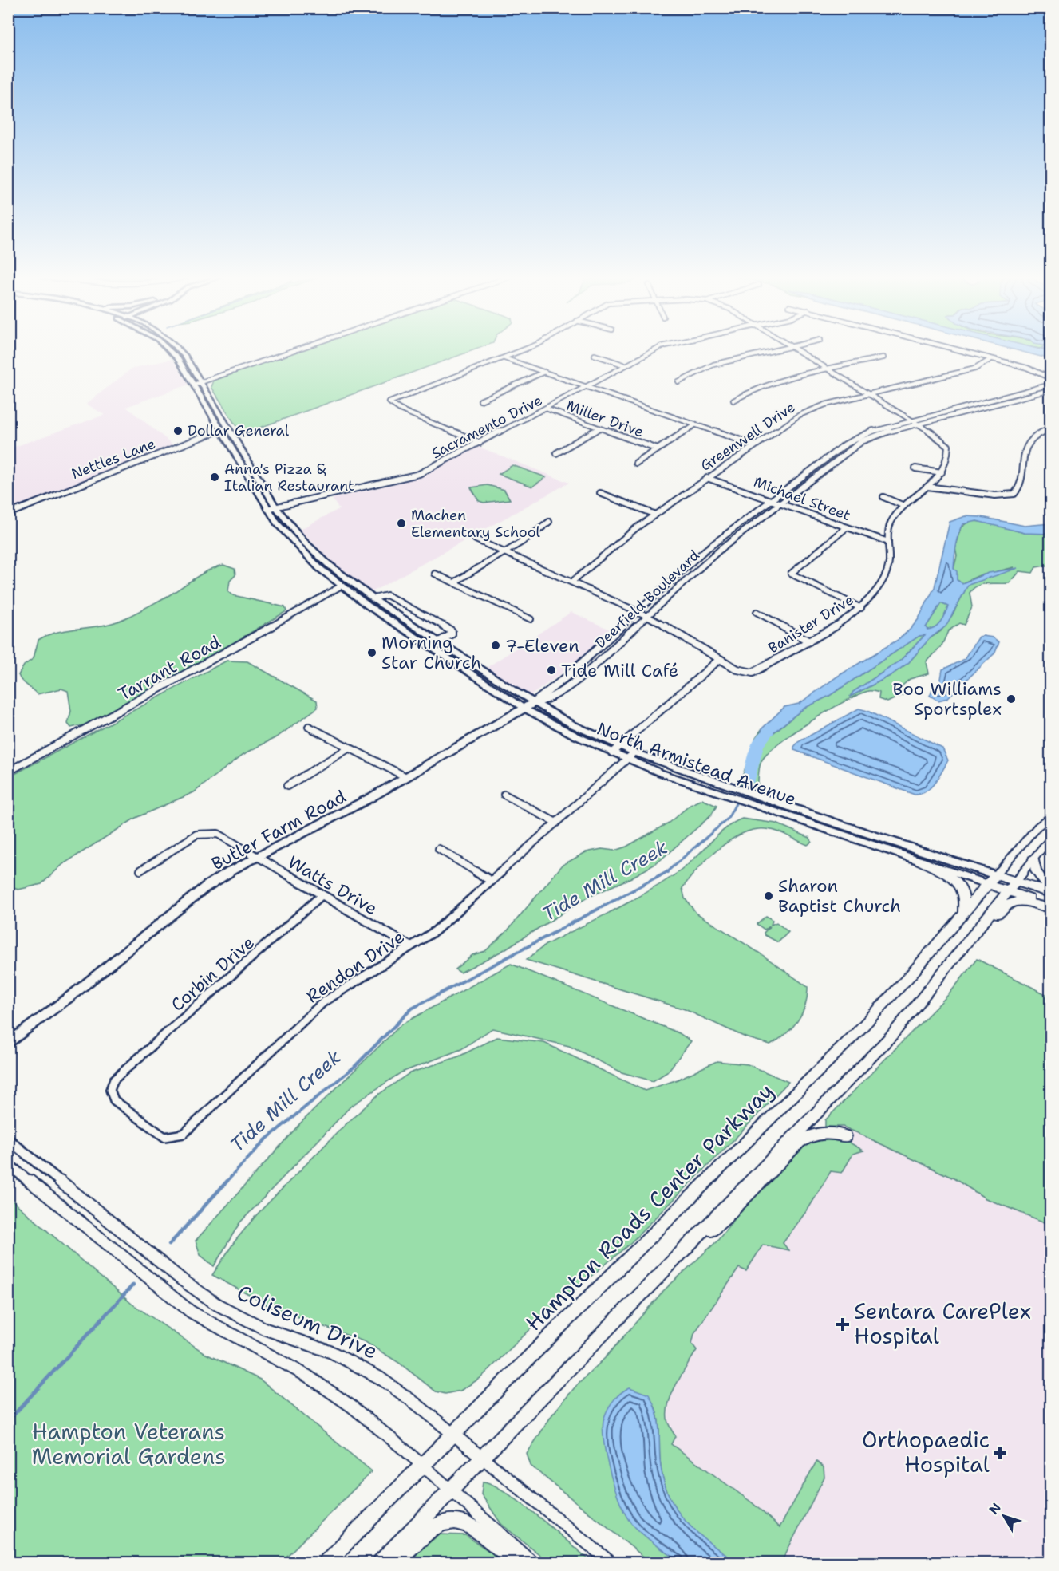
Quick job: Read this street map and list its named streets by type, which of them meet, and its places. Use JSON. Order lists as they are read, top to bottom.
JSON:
{
  "streets": {
    "main road": ["North Armistead Avenue", "Hampton Roads Center Parkway"],
    "street": [
      "Miller Drive",
      "Sacramento Drive",
      "Greenwell Drive",
      "Nettles Lane",
      "Michael Street",
      "Deerfield Boulevard",
      "Banister Drive",
      "Tarrant Road",
      "Butler Farm Road",
      "Watts Drive",
      "Rendon Drive",
      "Corbin Drive",
      "Coliseum Drive"
    ]
  },
  "crossings": [
    ["Miller Drive", "Sacramento Drive"],
    ["Sacramento Drive", "North Armistead Avenue"],
    ["Greenwell Drive", "Michael Street"],
    ["Greenwell Drive", "Banister Drive"],
    ["Nettles Lane", "North Armistead Avenue"],
    ["Michael Street", "Deerfield Boulevard"],
    ["Michael Street", "Banister Drive"],
    ["Deerfield Boulevard", "Banister Drive"],
    ["Deerfield Boulevard", "North Armistead Avenue"],
    ["Deerfield Boulevard", "Butler Farm Road"],
    ["Tarrant Road", "North Armistead Avenue"],
    ["North Armistead Avenue", "Butler Farm Road"],
    ["North Armistead Avenue", "Rendon Drive"],
    ["North Armistead Avenue", "Hampton Roads Center Parkway"],
    ["Butler Farm Road", "Watts Drive"],
    ["Watts Drive", "Rendon Drive"],
    ["Watts Drive", "Corbin Drive"],
    ["Rendon Drive", "Corbin Drive"],
    ["Hampton Roads Center Parkway", "Coliseum Drive"]
  ],
  "water": ["Tide Mill Creek"],
  "parks": ["Hampton Veterans Memorial Gardens"],
  "places": {
    "other": [
      "Dollar General",
      "Anna's Pizza & Italian Restaurant",
      "Machen Elementary School",
      "7-Eleven",
      "Morning Star Church",
      "Tide Mill Café",
      "Boo Williams Sportsplex",
      "Sharon Baptist Church"
    ],
    "health": ["Sentara CarePlex Hospital", "Orthopaedic Hospital"]
  },
  "north": "top left"
}
